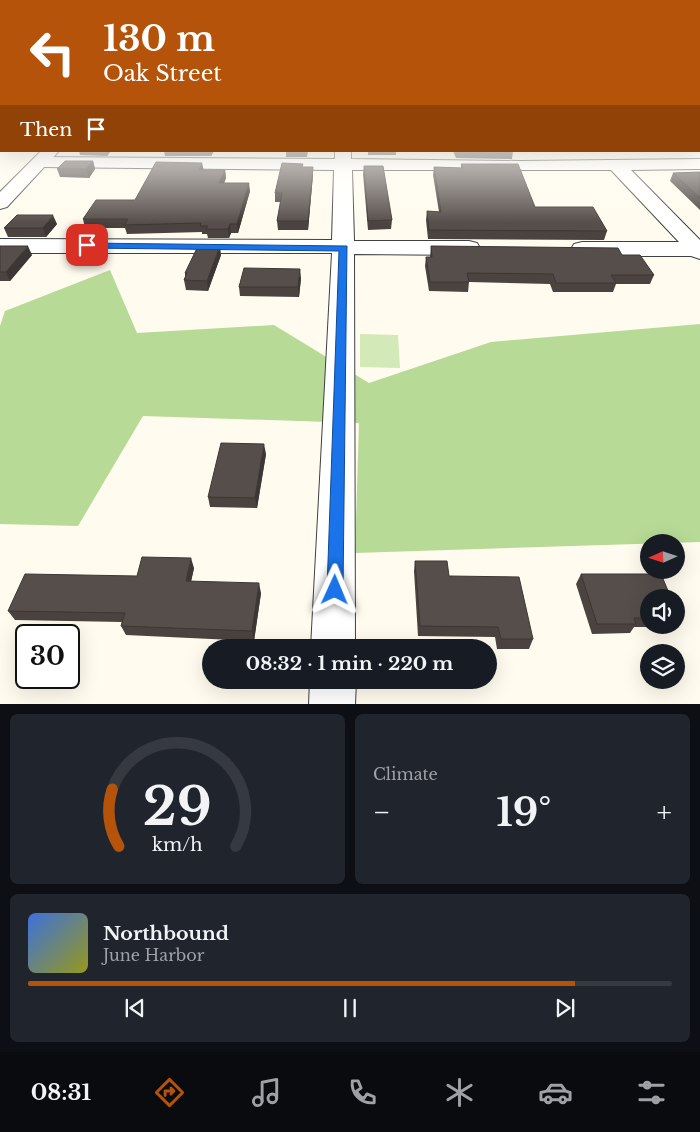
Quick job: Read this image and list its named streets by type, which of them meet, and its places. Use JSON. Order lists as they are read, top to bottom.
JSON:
{
  "north": "left",
  "page": {
    "turn": ["130 m", "Oak Street"],
    "then": "Then",
    "limit": "30",
    "trip": "08:32 · 1 min · 220 m",
    "tile": "Climate",
    "heat": ["−", "19°", "+"],
    "song": ["Northbound", "June Harbor"],
    "tabs": "08:31",
    "gauge": ["29", "km/h"]
  }
}
